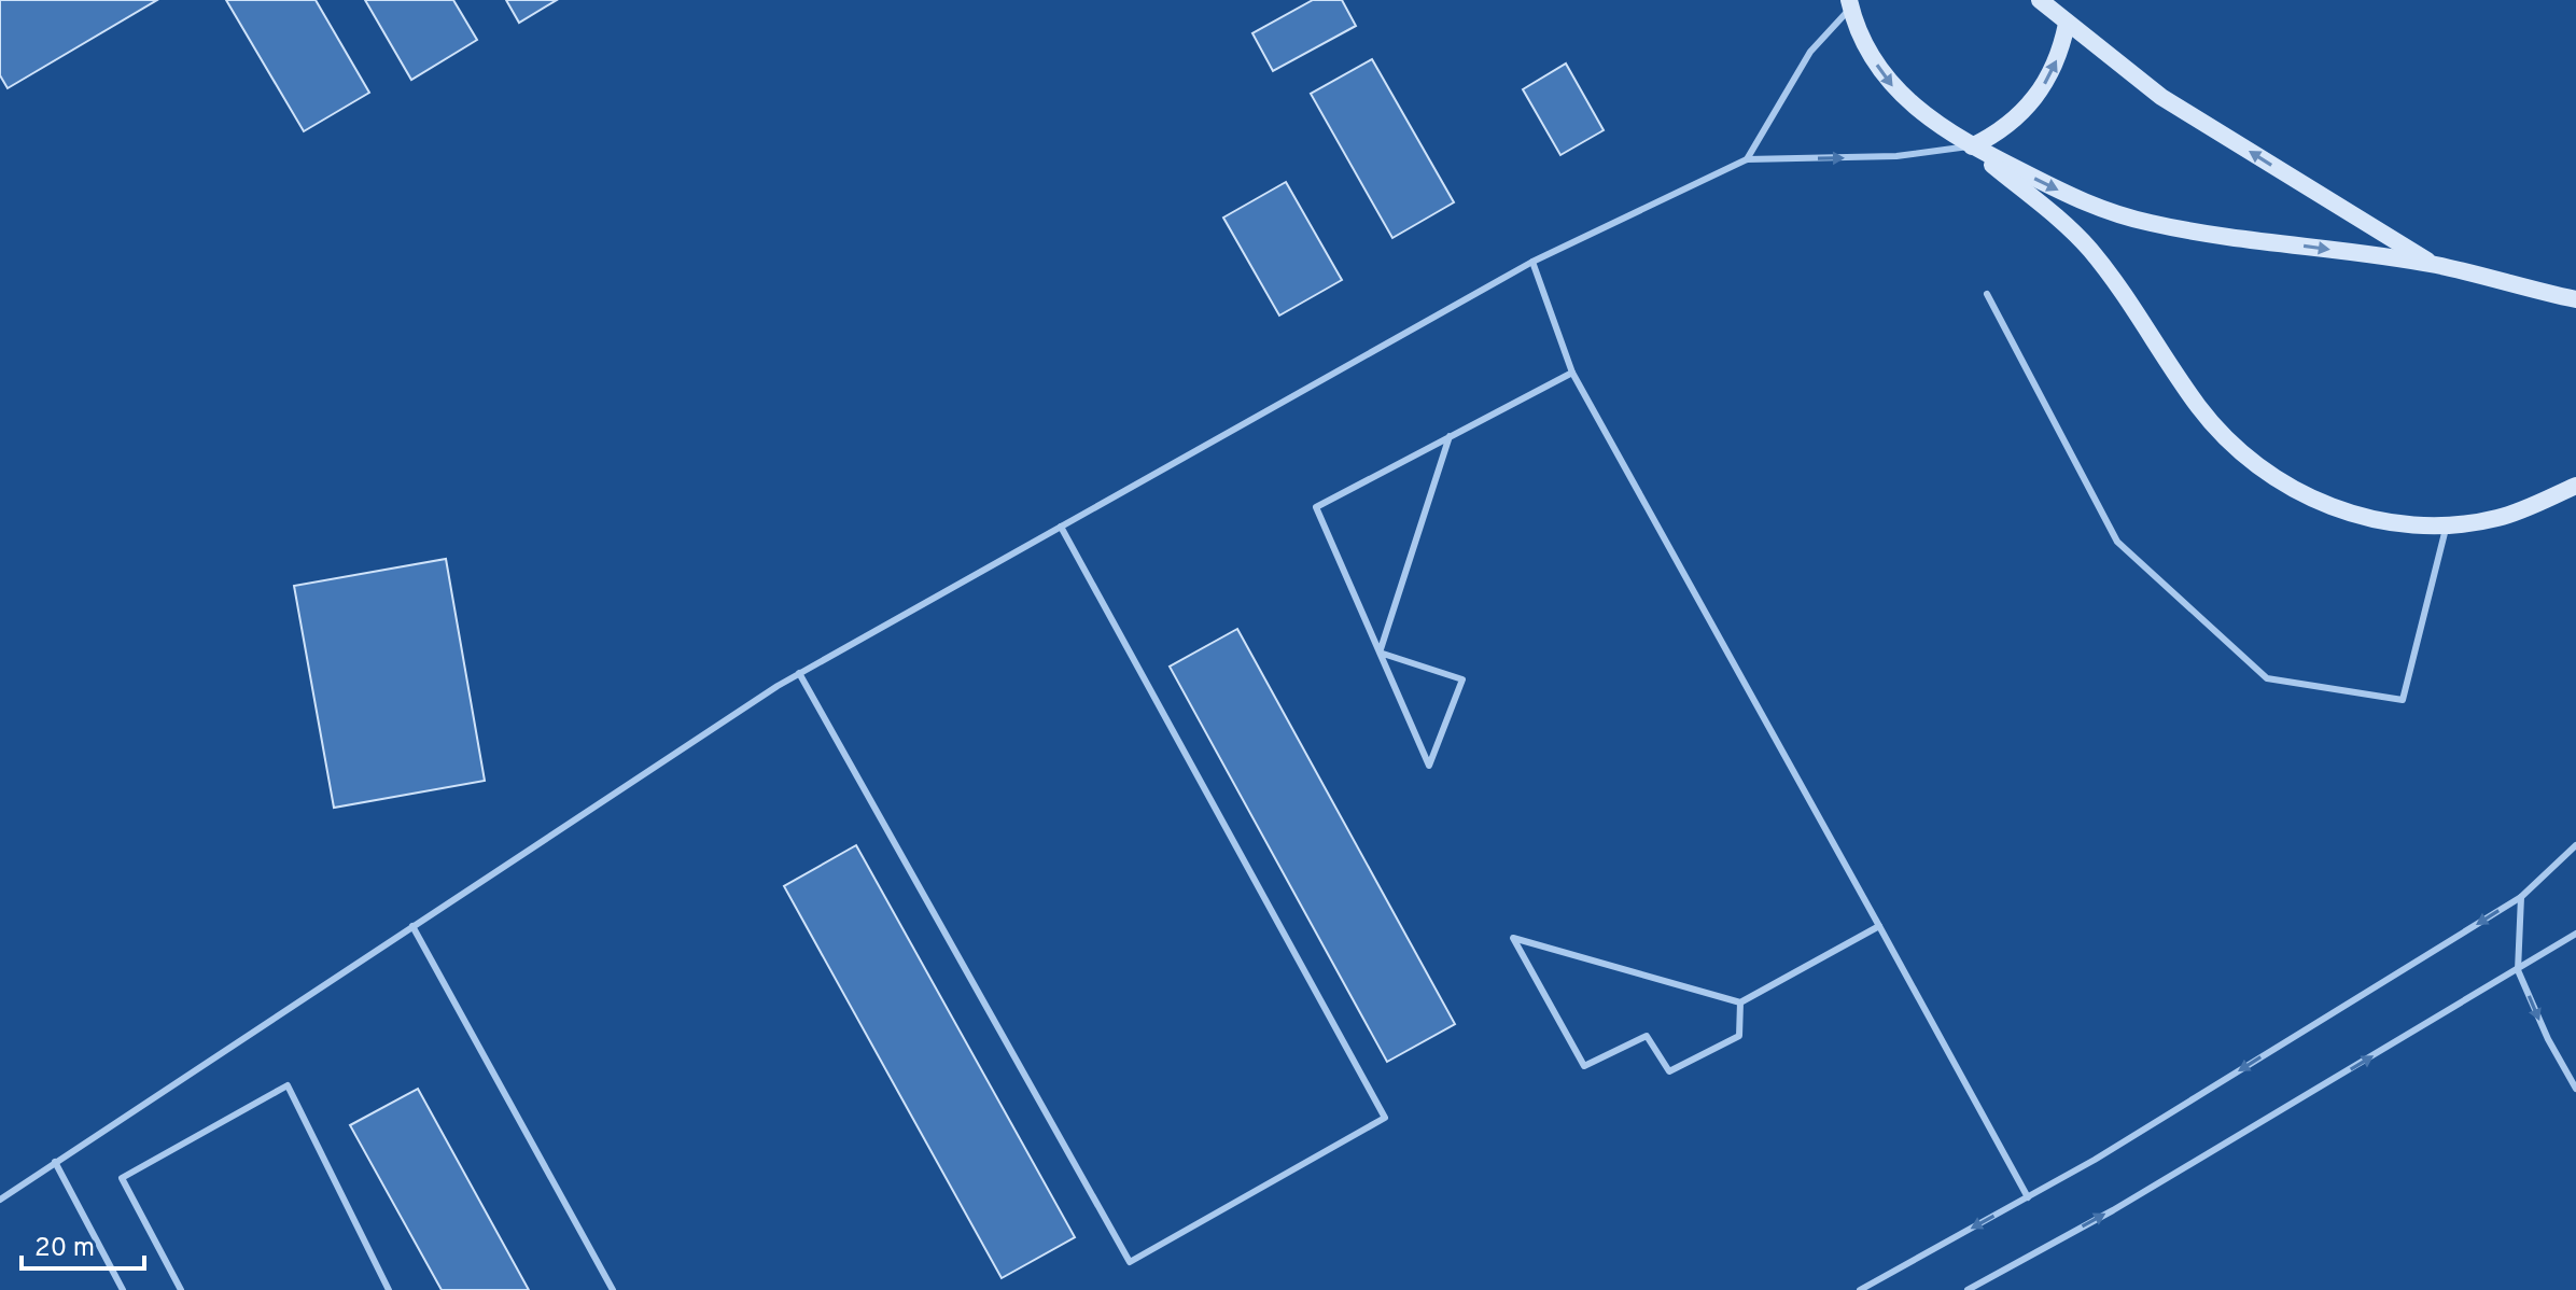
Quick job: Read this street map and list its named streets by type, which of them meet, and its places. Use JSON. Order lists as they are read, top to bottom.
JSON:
{
  "scale_bar": "20 m"
}
